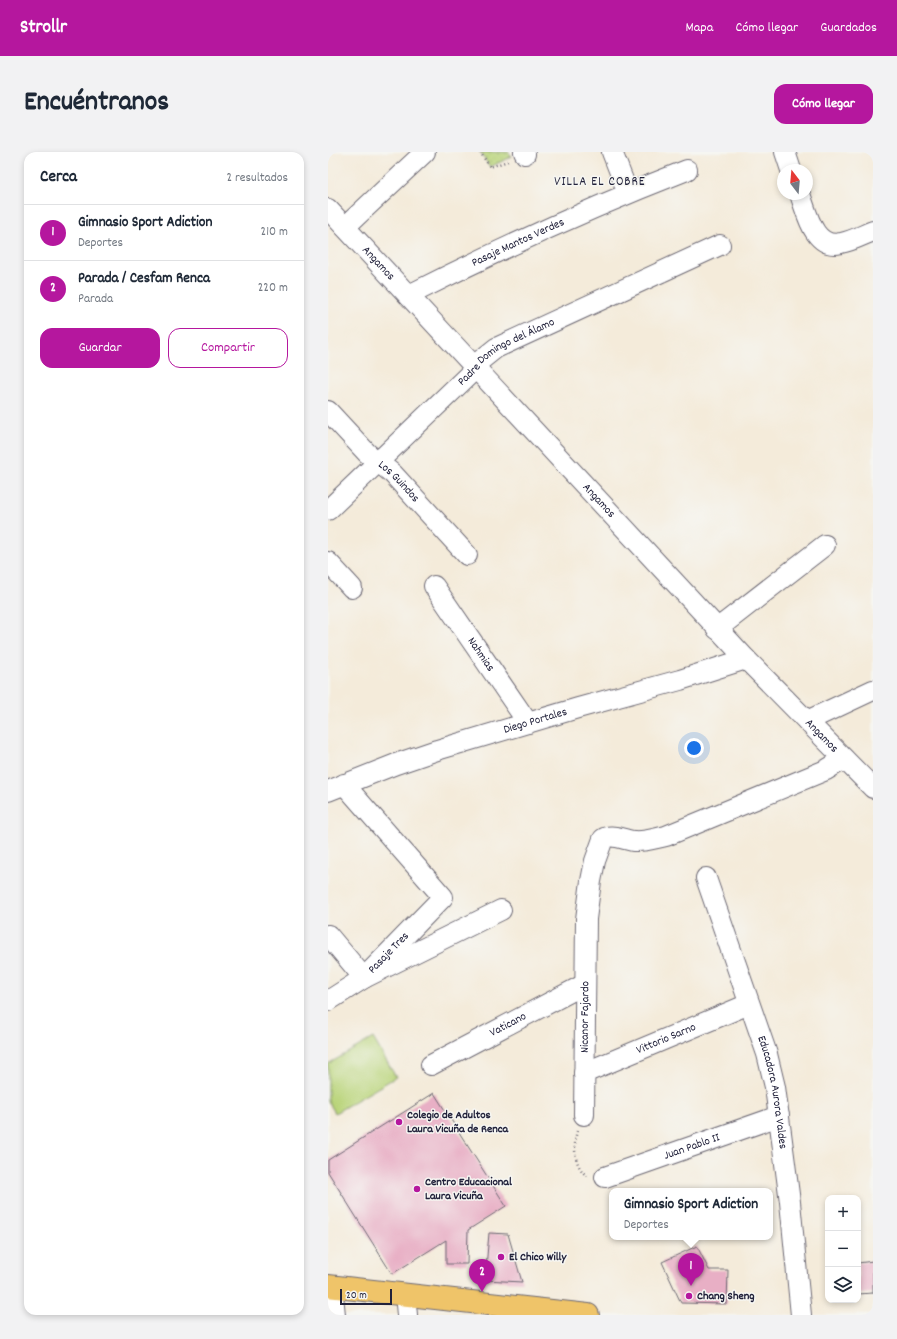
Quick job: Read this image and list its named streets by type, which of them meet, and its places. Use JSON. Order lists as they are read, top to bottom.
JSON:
{
  "streets": {
    "street": [
      "Pasaje Mantos Verdes",
      "Angamos",
      "Padre Domingo del Álamo",
      "Los Guindos",
      "Nahmias",
      "Diego Portales",
      "Pasaje Tres",
      "Nicanor Fajardo",
      "Vaticano",
      "Vittorio Sarno",
      "Educadora Aurora Valdes",
      "Juan Pablo II"
    ]
  },
  "crossings": [
    ["Pasaje Mantos Verdes", "Angamos"],
    ["Angamos", "Padre Domingo del Álamo"],
    ["Angamos", "Diego Portales"],
    ["Angamos", "Nicanor Fajardo"],
    ["Padre Domingo del Álamo", "Los Guindos"],
    ["Nahmias", "Diego Portales"],
    ["Diego Portales", "Pasaje Tres"],
    ["Nicanor Fajardo", "Vaticano"],
    ["Nicanor Fajardo", "Vittorio Sarno"],
    ["Vittorio Sarno", "Educadora Aurora Valdes"],
    ["Educadora Aurora Valdes", "Juan Pablo II"]
  ],
  "districts": ["VILLA EL COBRE"],
  "places": [
    "Colegio de Adultos Laura Vicuña de Renca",
    "Centro Educacional Laura Vicuña",
    "El Chico Willy",
    "Chang Sheng"
  ],
  "scale_bar": "20 m",
  "north": "top",
  "page": {
    "header": "Strollr",
    "nav": ["Mapa", "Cómo llegar", "Guardados"],
    "title": "Encuéntranos",
    "buttons": [
      "Cómo llegar",
      ["Guardar", "Compartir"]
    ],
    "heading": ["Cerca", "2 resultados"],
    "list": [
      {
        "mark": "1",
        "name": "Gimnasio Sport Adiction",
        "note": "Deportes",
        "value": "210 m"
      },
      {
        "mark": "2",
        "name": "Parada / Cesfam Renca",
        "note": "Parada",
        "value": "220 m"
      }
    ],
    "popup": ["Gimnasio Sport Adiction", "Deportes"],
    "map_buttons": ["+", "−"],
    "pins": ["1", "2"],
    "scale": "20 m"
  }
}
